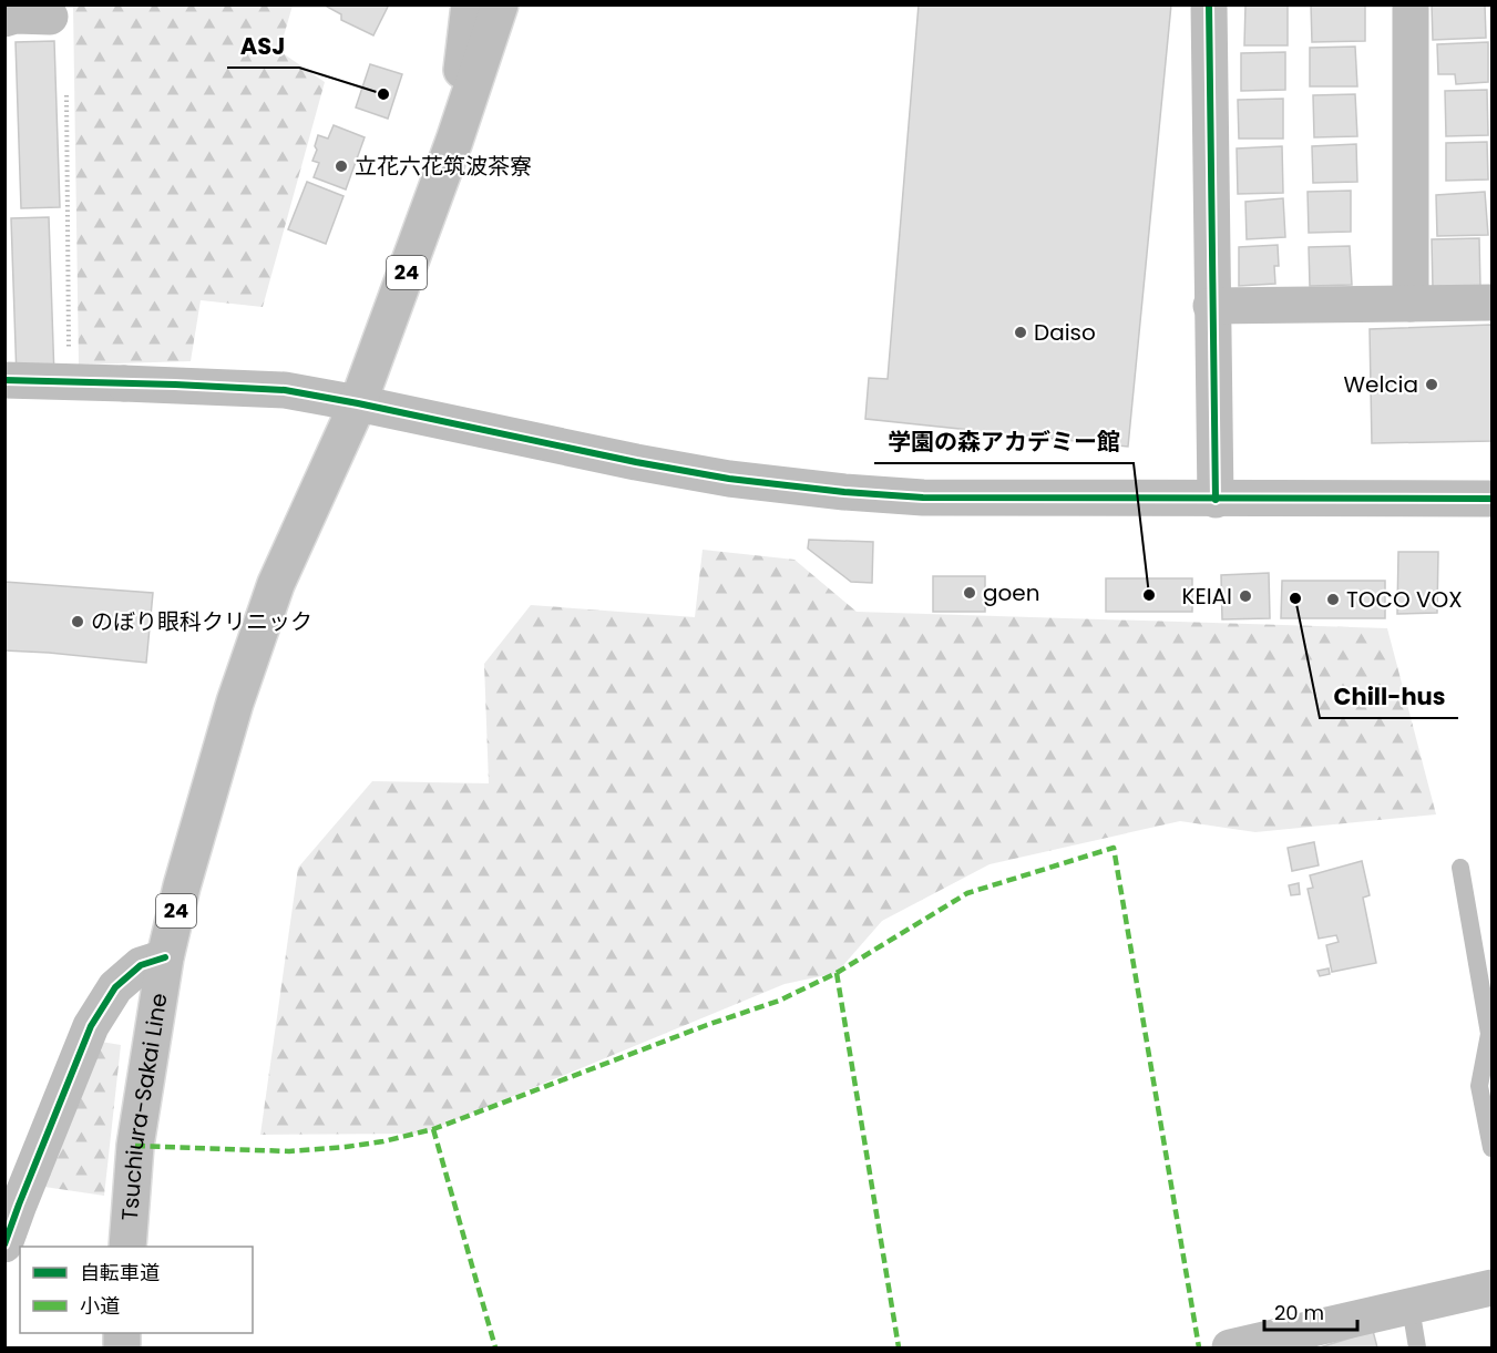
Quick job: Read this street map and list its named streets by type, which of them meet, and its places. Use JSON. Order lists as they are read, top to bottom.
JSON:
{
  "streets": {
    "street": ["24", "Tsuchiura-Sakai Line"]
  },
  "crossings": [
    ["24", "Tsuchiura-Sakai Line"]
  ],
  "places": [
    "ASJ",
    "立花六花筑波茶寮",
    "Daiso",
    "Welcia",
    "goen",
    "学園の森アカデミー館",
    "KEIAI",
    "Chill-hus",
    "TOCO VOX",
    "のぼり眼科クリニック"
  ],
  "legend": ["自転車道", "小道"],
  "scale_bar": "20 m"
}
